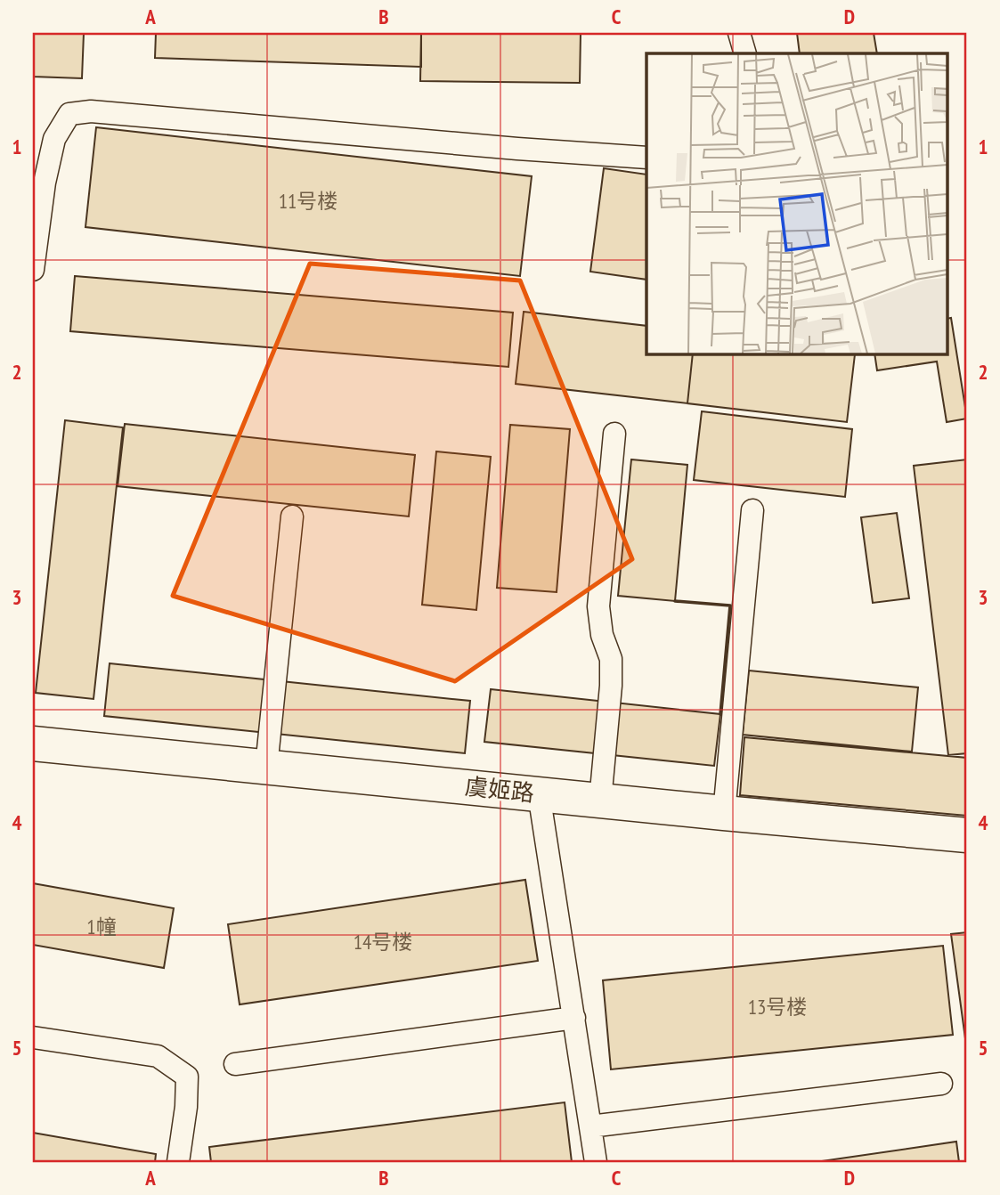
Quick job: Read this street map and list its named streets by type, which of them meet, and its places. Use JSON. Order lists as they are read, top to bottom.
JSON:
{
  "streets": {
    "street": ["虞姬路"]
  },
  "house_numbers": [
    "11号楼",
    "1幢",
    "14号楼",
    "13号楼"
  ],
  "grid": {
    "columns": [
      "A",
      "B",
      "C",
      "D"
    ],
    "rows": [
      "1",
      "2",
      "3",
      "4",
      "5"
    ]
  }
}
